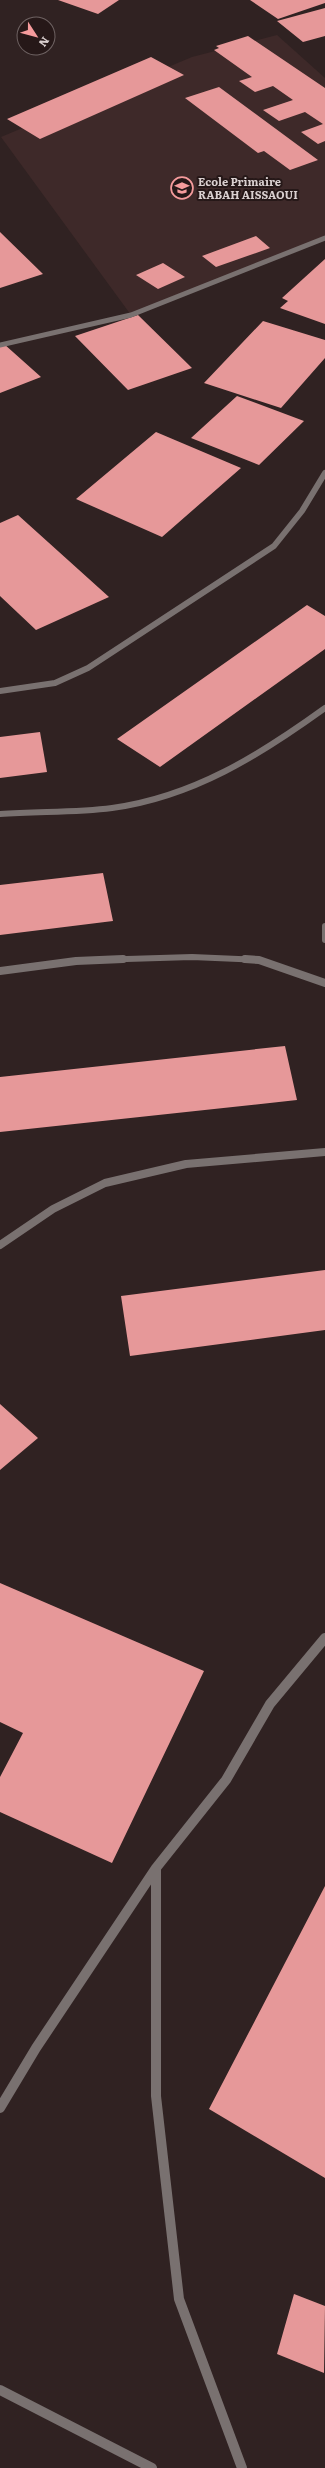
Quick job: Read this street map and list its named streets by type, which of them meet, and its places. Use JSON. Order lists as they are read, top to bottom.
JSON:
{
  "places": {
    "school or university": ["Ecole Primaire RABAH AISSAOUI"]
  },
  "north": "bottom right"
}
